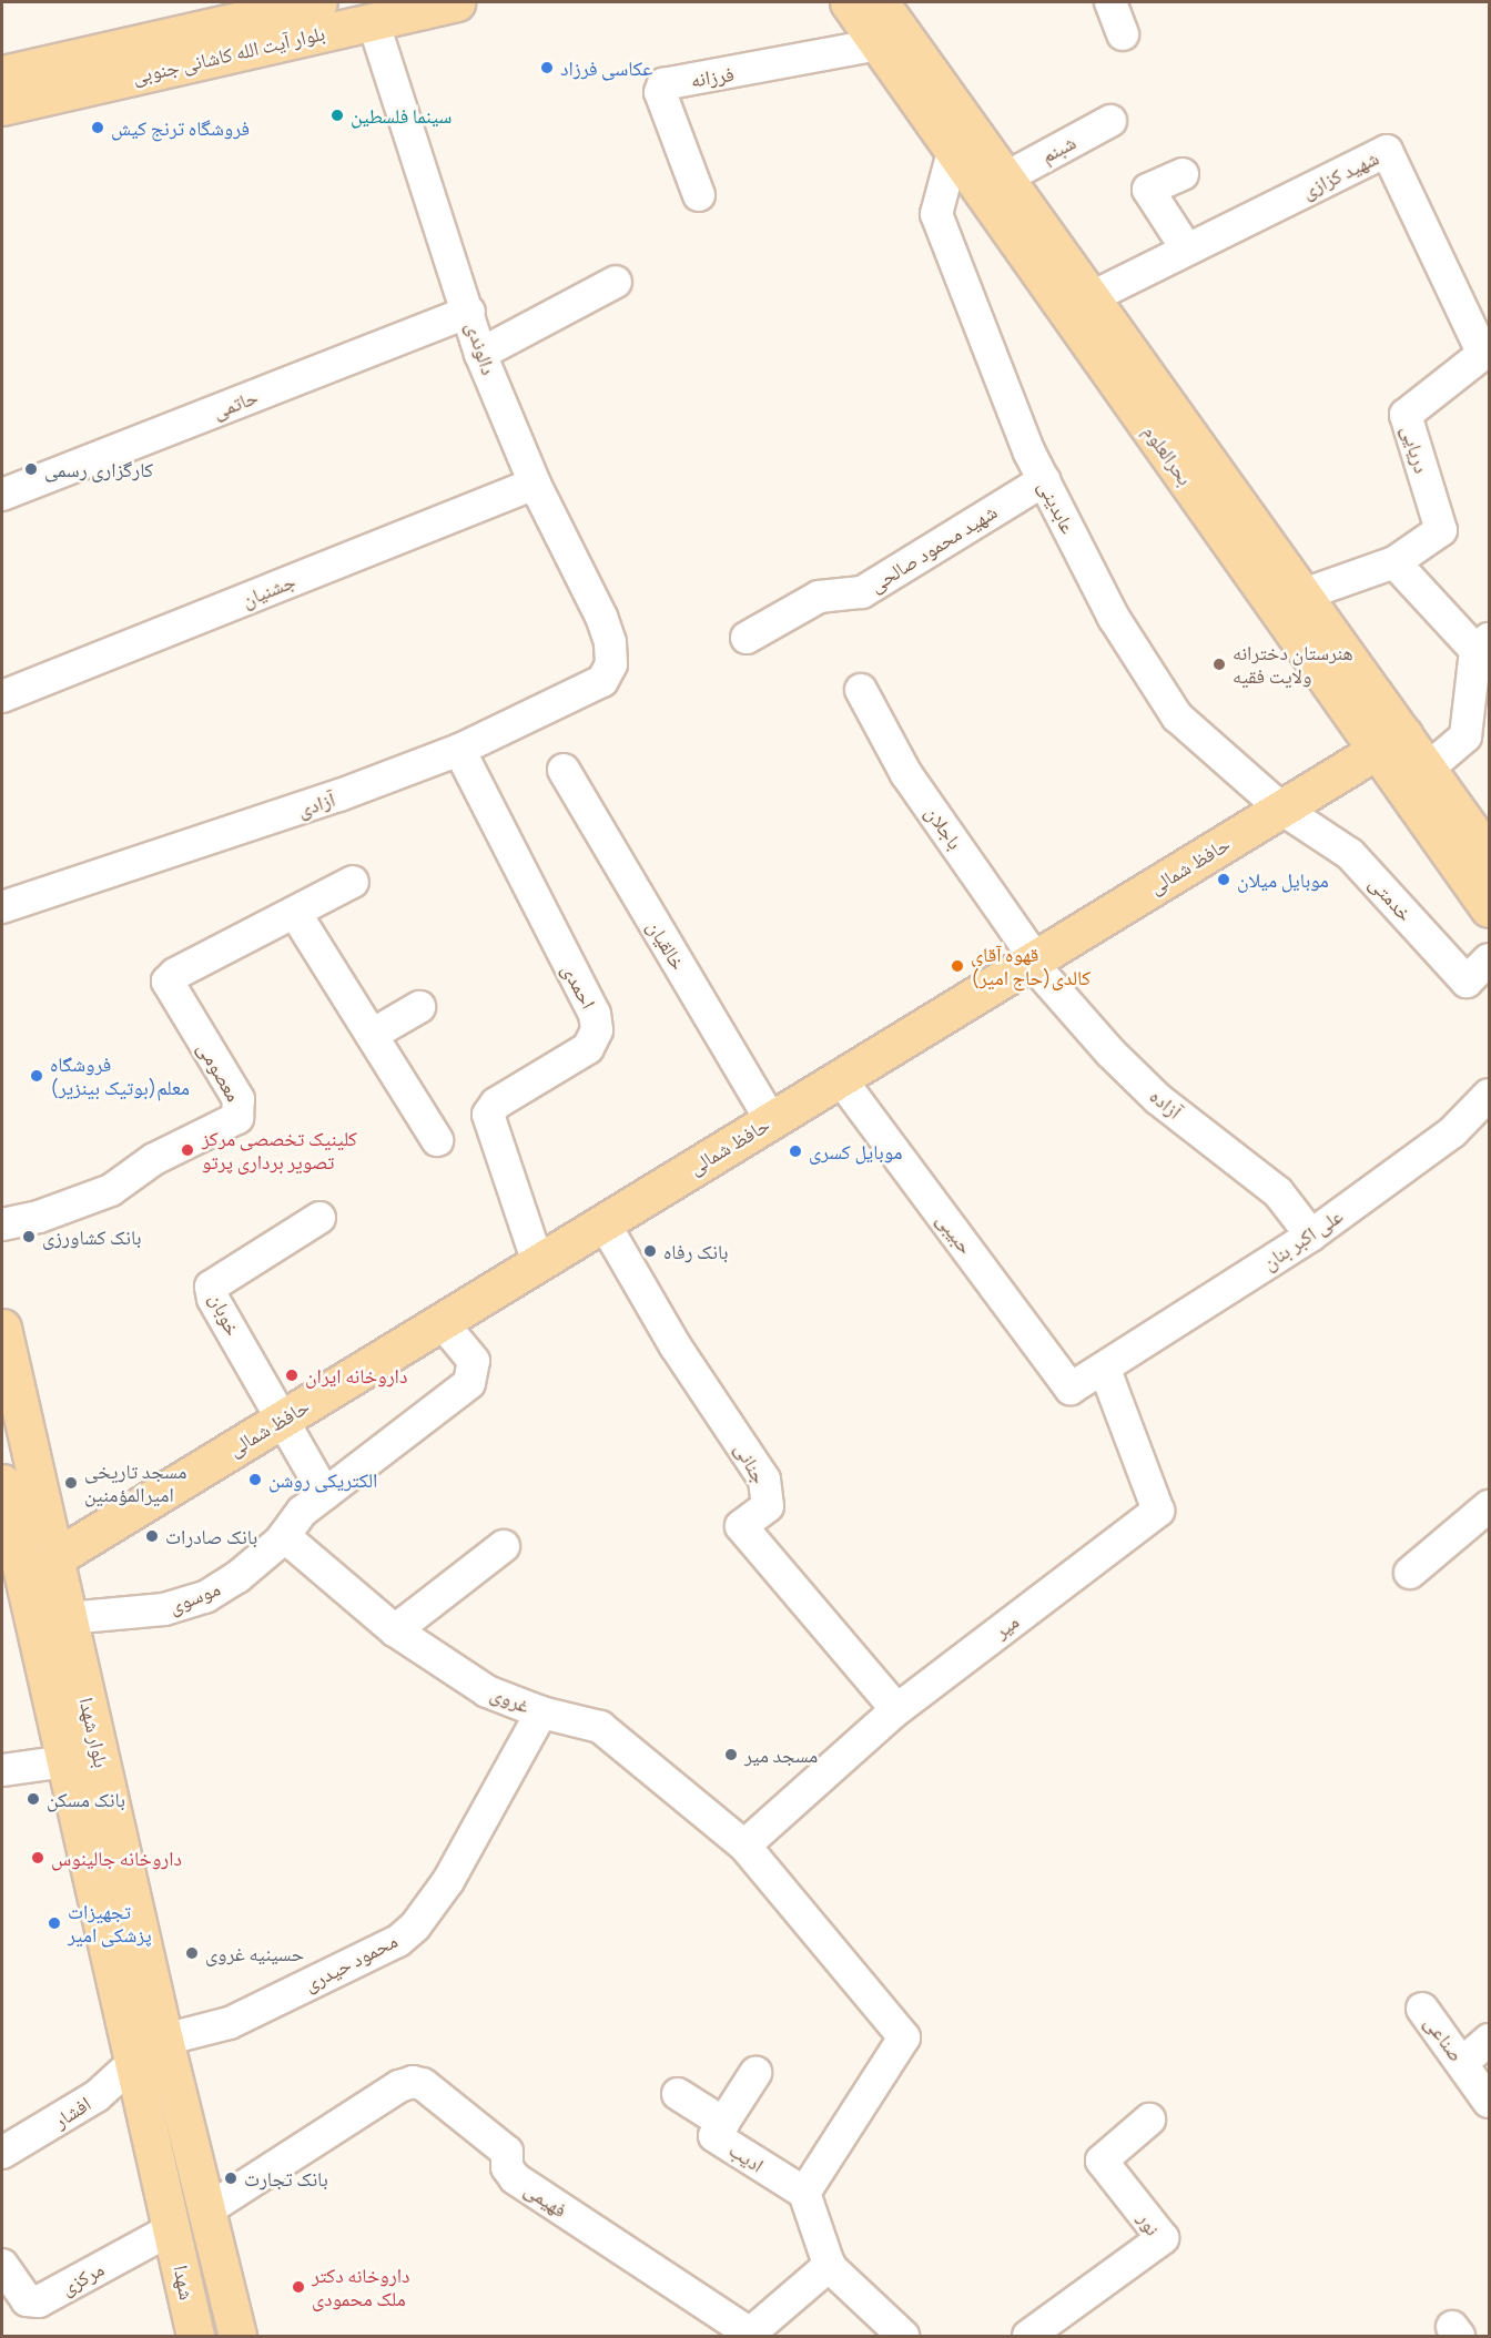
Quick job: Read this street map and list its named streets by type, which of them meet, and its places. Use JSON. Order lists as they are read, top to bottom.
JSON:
{
  "streets": {
    "main road": [
      "بلوار آیت الله کاشانی جنوبی",
      "بحرالعلوم",
      "حافظ شمالی",
      "بلوار شهدا",
      "شهدا"
    ],
    "street": [
      "فرزانه",
      "شبنم",
      "شهید کزازی",
      "دالوندی",
      "حاتمی",
      "دریایی",
      "عابدینی",
      "شهید محمود صالحی",
      "جشنیان",
      "آزادی",
      "باجلان",
      "خدمتی",
      "خالقیان",
      "احمدی",
      "معصومی",
      "آزاده",
      "حبیبی",
      "علی اکبر بنان",
      "خوبان",
      "جنانی",
      "موسوی",
      "میر",
      "غروی",
      "محمود حیدری",
      "صناعی",
      "افشار",
      "ادیب",
      "فهیمی",
      "نور",
      "مرکزی"
    ]
  },
  "crossings": [
    ["بلوار آیت الله کاشانی جنوبی", "دالوندی"],
    ["فرزانه", "بحرالعلوم"],
    ["شبنم", "بحرالعلوم"],
    ["شهید کزازی", "دریایی"],
    ["شهید کزازی", "بحرالعلوم"],
    ["دالوندی", "حاتمی"],
    ["دالوندی", "جشنیان"],
    ["دالوندی", "آزادی"],
    ["دریایی", "بحرالعلوم"],
    ["بحرالعلوم", "عابدینی"],
    ["بحرالعلوم", "حافظ شمالی"],
    ["عابدینی", "شهید محمود صالحی"],
    ["عابدینی", "حافظ شمالی"],
    ["عابدینی", "خدمتی"],
    ["آزادی", "احمدی"],
    ["باجلان", "حافظ شمالی"],
    ["باجلان", "آزاده"],
    ["حافظ شمالی", "خدمتی"],
    ["حافظ شمالی", "خالقیان"],
    ["حافظ شمالی", "احمدی"],
    ["حافظ شمالی", "آزاده"],
    ["حافظ شمالی", "حبیبی"],
    ["حافظ شمالی", "خوبان"],
    ["حافظ شمالی", "جنانی"],
    ["حافظ شمالی", "موسوی"],
    ["حافظ شمالی", "بلوار شهدا"],
    ["آزاده", "علی اکبر بنان"],
    ["حبیبی", "علی اکبر بنان"],
    ["علی اکبر بنان", "میر"],
    ["جنانی", "میر"],
    ["موسوی", "غروی"],
    ["موسوی", "بلوار شهدا"],
    ["میر", "غروی"],
    ["غروی", "محمود حیدری"],
    ["بلوار شهدا", "محمود حیدری"],
    ["بلوار شهدا", "افشار"],
    ["بلوار شهدا", "فهیمی"],
    ["بلوار شهدا", "مرکزی"],
    ["بلوار شهدا", "شهدا"],
    ["مرکزی", "شهدا"]
  ],
  "places": [
    "عکاسی فرزاد",
    "سینما فلسطین",
    "فروشگاه ترنج کیش",
    "کارگزاری رسمی",
    "هنرستان دخترانه ولایت فقیه",
    "موبایل میلان",
    "قهوه آقای کالدی(حاج امیر)",
    "فروشگاه معلم(بوتیک بینزیر)",
    "کلینیک تخصصی مرکز تصویر برداری پرتو",
    "موبایل کسری",
    "بانک کشاورزی",
    "بانک رفاه",
    "داروخانه ایران",
    "الکتریکی روشن",
    "مسجد تاریخی امیرالمؤمنین",
    "بانک صادرات",
    "مسجد میر",
    "بانک مسکن",
    "داروخانه جالینوس",
    "تجهیزات پزشکی امیر",
    "حسینیه غروی",
    "بانک تجارت",
    "داروخانه دکتر ملک محمودی"
  ]
}
